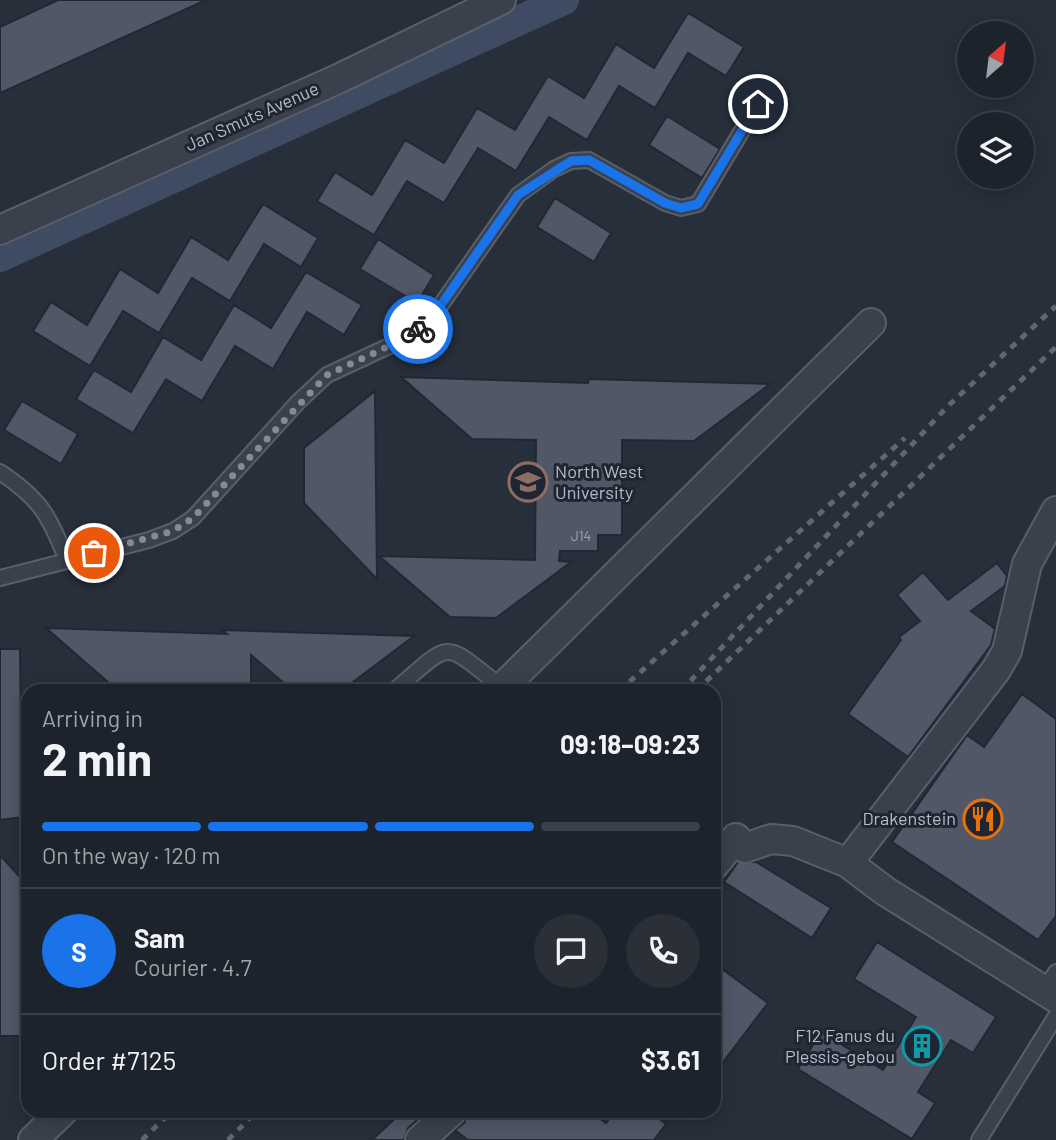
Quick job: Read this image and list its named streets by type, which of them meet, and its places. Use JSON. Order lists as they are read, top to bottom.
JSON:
{
  "streets": {
    "street": ["Jan Smuts Avenue"]
  },
  "places": {
    "school or university": ["North West University"],
    "restaurant": ["Drakenstein"],
    "building": ["F12 Fanus du Plessis-gebou"]
  },
  "house_numbers": ["J14"],
  "north": "top right",
  "page": {
    "heading": ["2 min", "Arriving in", "09:18–09:23"],
    "panel": [
      "Sam",
      "Courier · 4.7",
      "Order #7125",
      "$3.61"
    ],
    "bar": "On the way · 120 m",
    "round": "S"
  }
}
